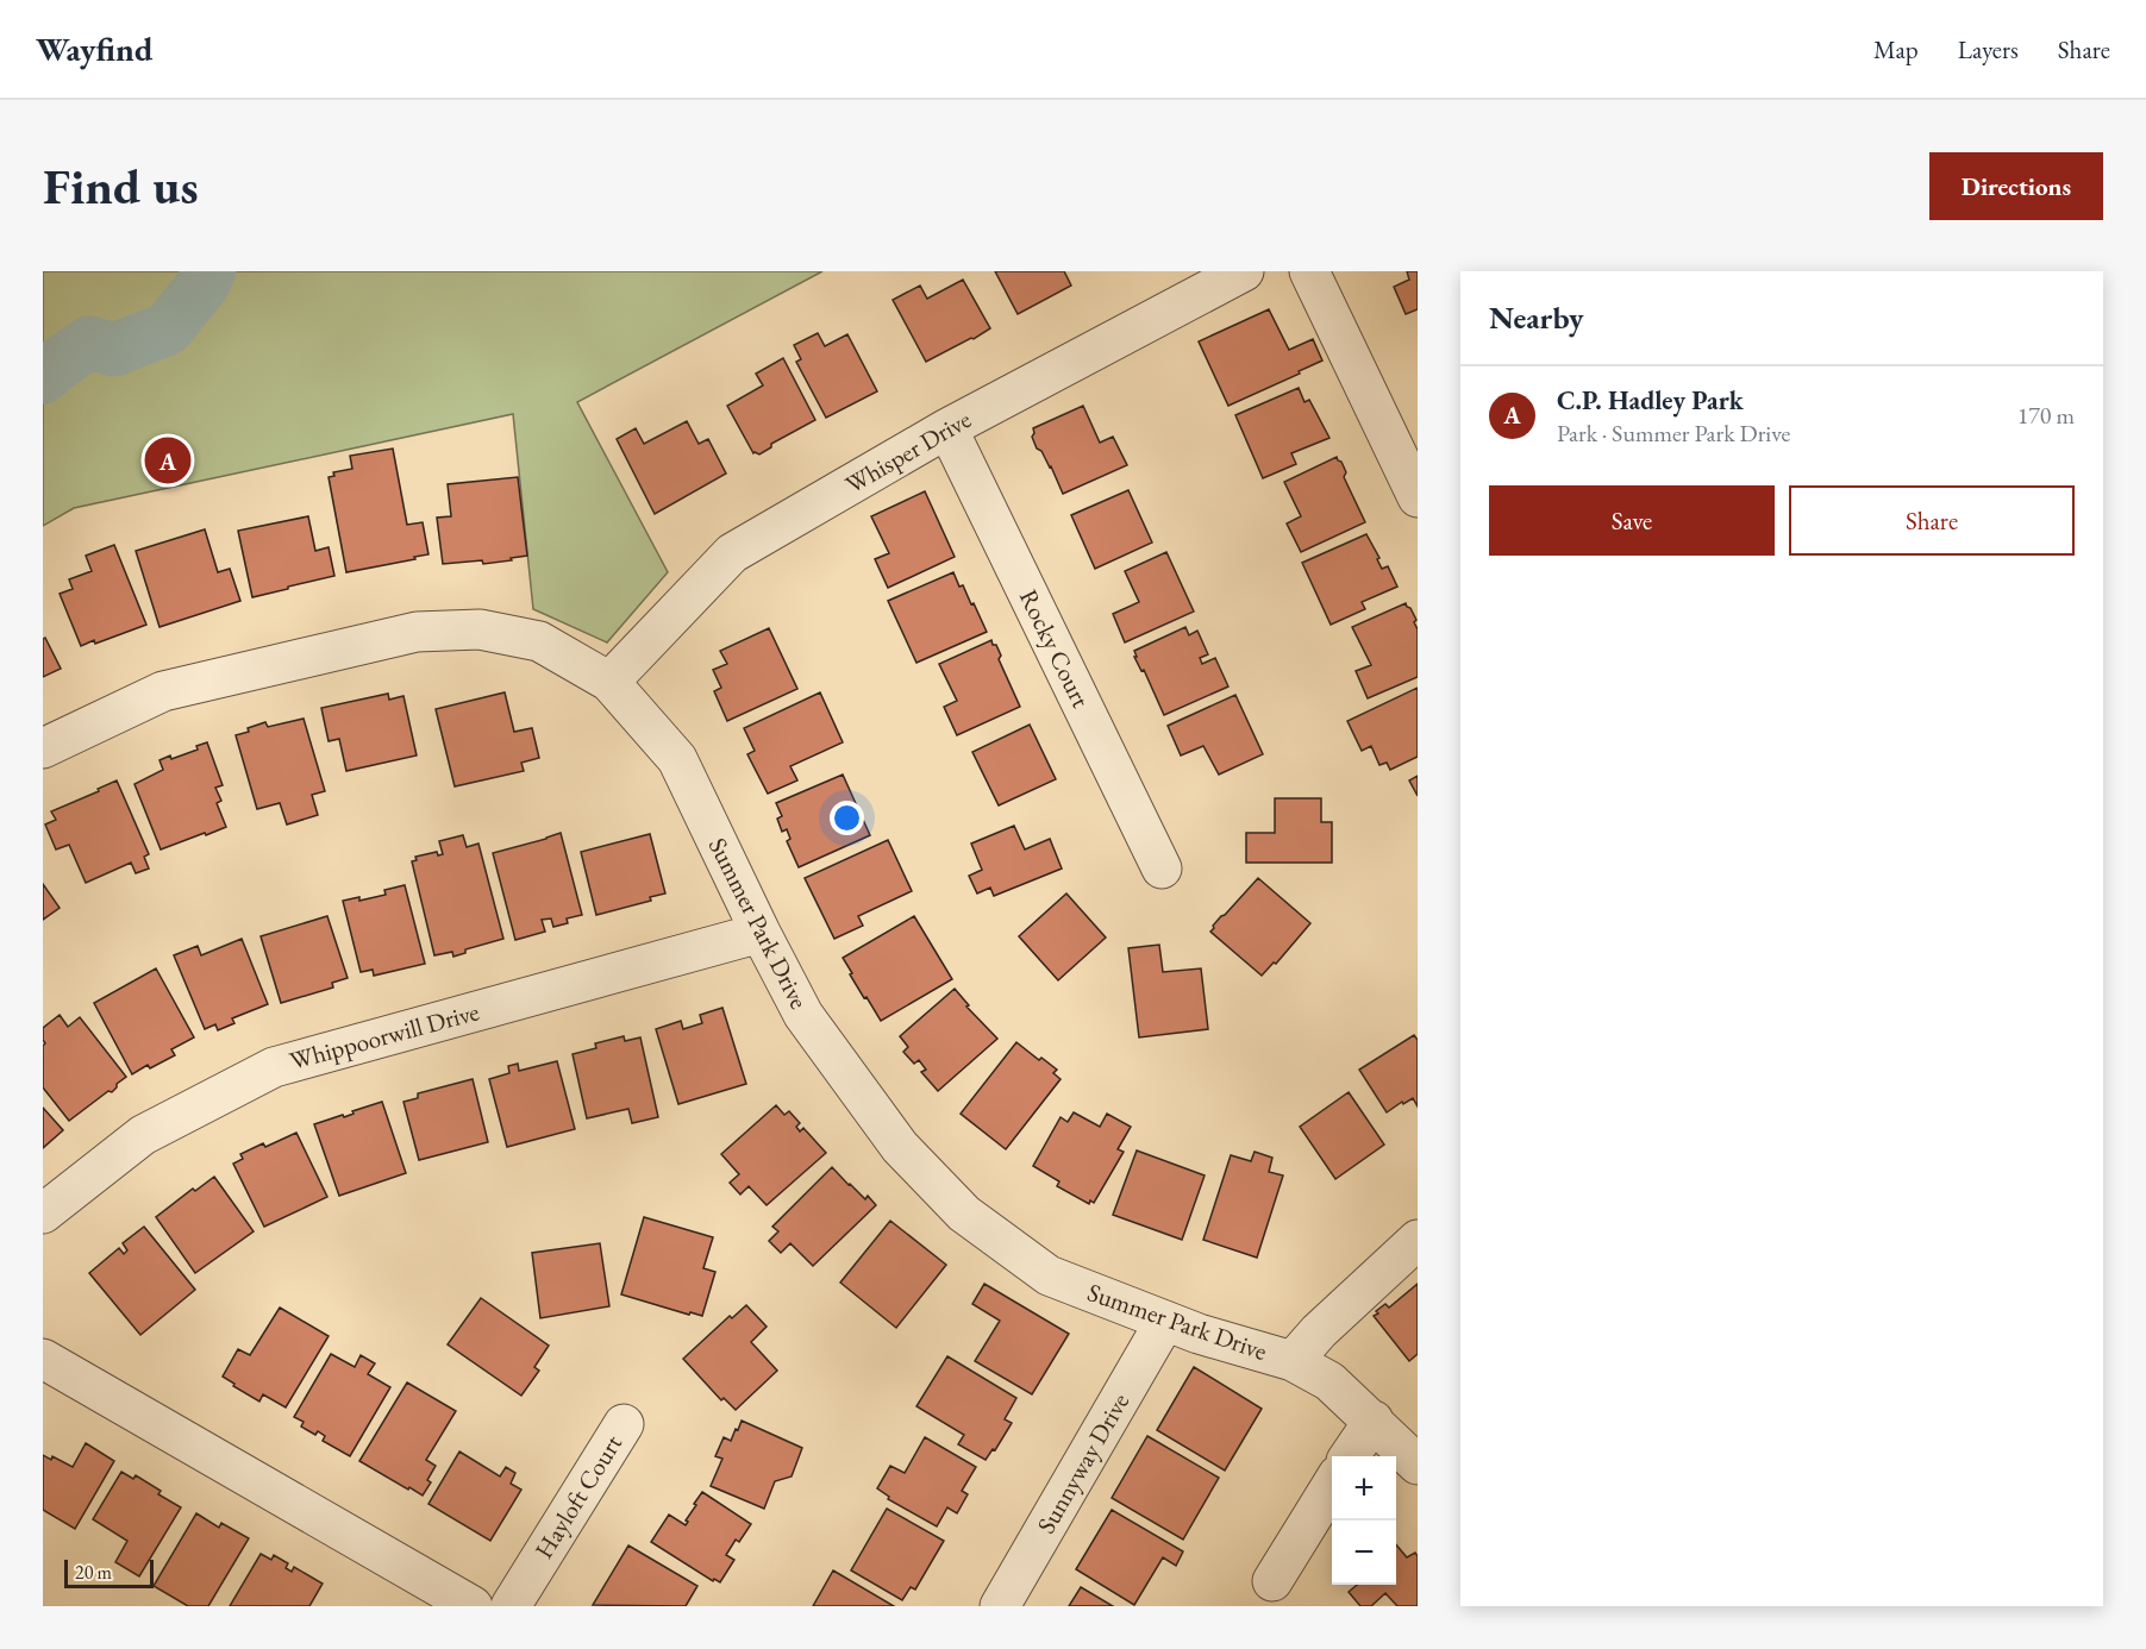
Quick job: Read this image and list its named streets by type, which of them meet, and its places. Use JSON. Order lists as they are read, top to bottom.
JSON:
{
  "streets": {
    "street": [
      "Whisper Drive",
      "Rocky Court",
      "Summer Park Drive",
      "Whippoorwill Drive",
      "Sunnyway Drive",
      "Hayloft Court"
    ]
  },
  "crossings": [
    ["Whisper Drive", "Rocky Court"],
    ["Whisper Drive", "Summer Park Drive"],
    ["Summer Park Drive", "Whippoorwill Drive"],
    ["Summer Park Drive", "Sunnyway Drive"]
  ],
  "scale_bar": "20 m",
  "page": {
    "header": "Wayfind",
    "nav": ["Map", "Layers", "Share"],
    "buttons": [
      "Directions",
      ["Save", "Share"]
    ],
    "title": "Find us",
    "heading": "Nearby",
    "list": [
      {
        "mark": "A",
        "name": "C.P. Hadley Park",
        "note": "Park · Summer Park Drive",
        "value": "170 m"
      }
    ],
    "pins": "A",
    "map_buttons": ["+", "−"],
    "scale": "20 m"
  }
}
